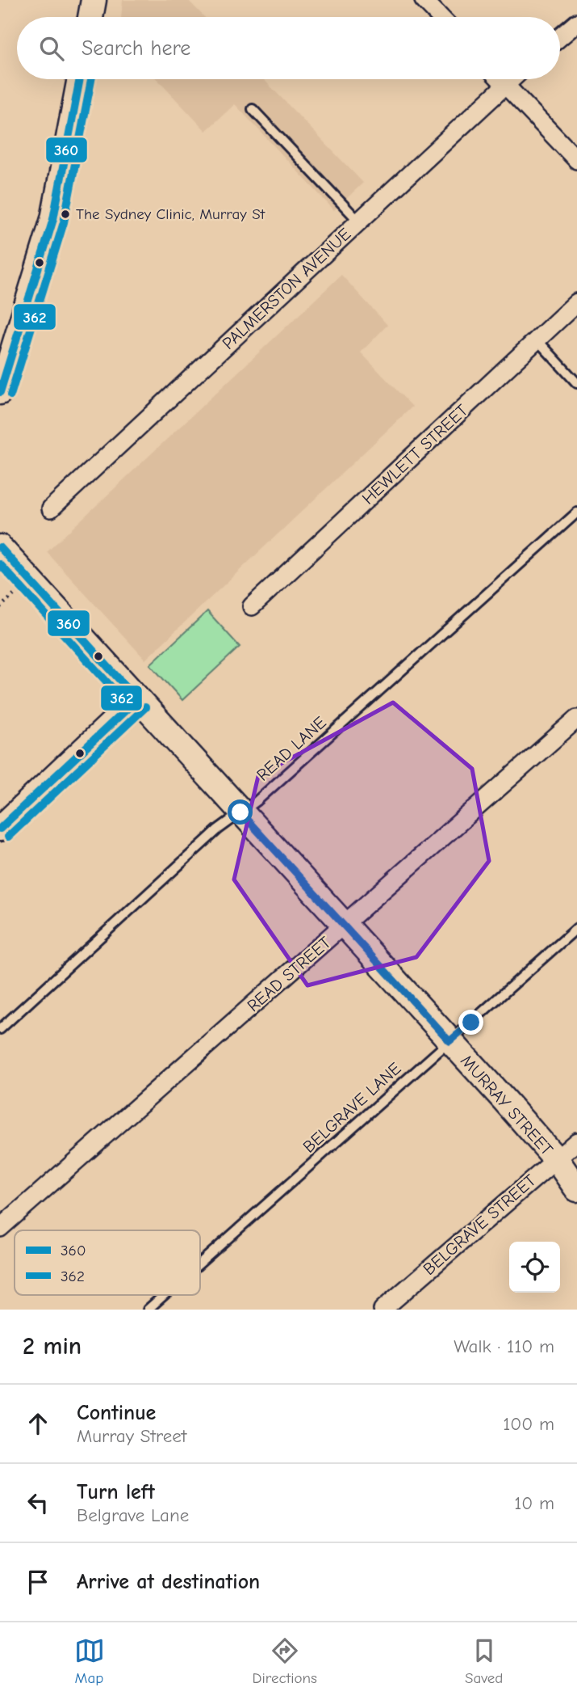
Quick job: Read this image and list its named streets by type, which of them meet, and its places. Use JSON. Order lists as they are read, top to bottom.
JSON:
{
  "streets": {
    "main road": ["MURRAY STREET"],
    "street": [
      "PALMERSTON AVENUE",
      "HEWLETT STREET",
      "READ STREET",
      "BELGRAVE STREET"
    ],
    "lane": ["READ LANE", "BELGRAVE LANE"]
  },
  "crossings": [
    ["READ LANE", "MURRAY STREET"],
    ["READ STREET", "MURRAY STREET"],
    ["MURRAY STREET", "BELGRAVE LANE"],
    ["MURRAY STREET", "BELGRAVE STREET"]
  ],
  "places": ["The Sydney Clinic, Murray St"],
  "lines": ["transit line 360", "transit line 362"],
  "legend": ["360", "362"],
  "page": {
    "search": "Search here",
    "heading": ["2 min", "Walk · 110 m"],
    "list": [
      ["Continue", "Murray Street", "100 m"],
      ["Turn left", "Belgrave Lane", "10 m"],
      "Arrive at destination"
    ],
    "nav": ["Map", "Directions", "Saved"]
  }
}
